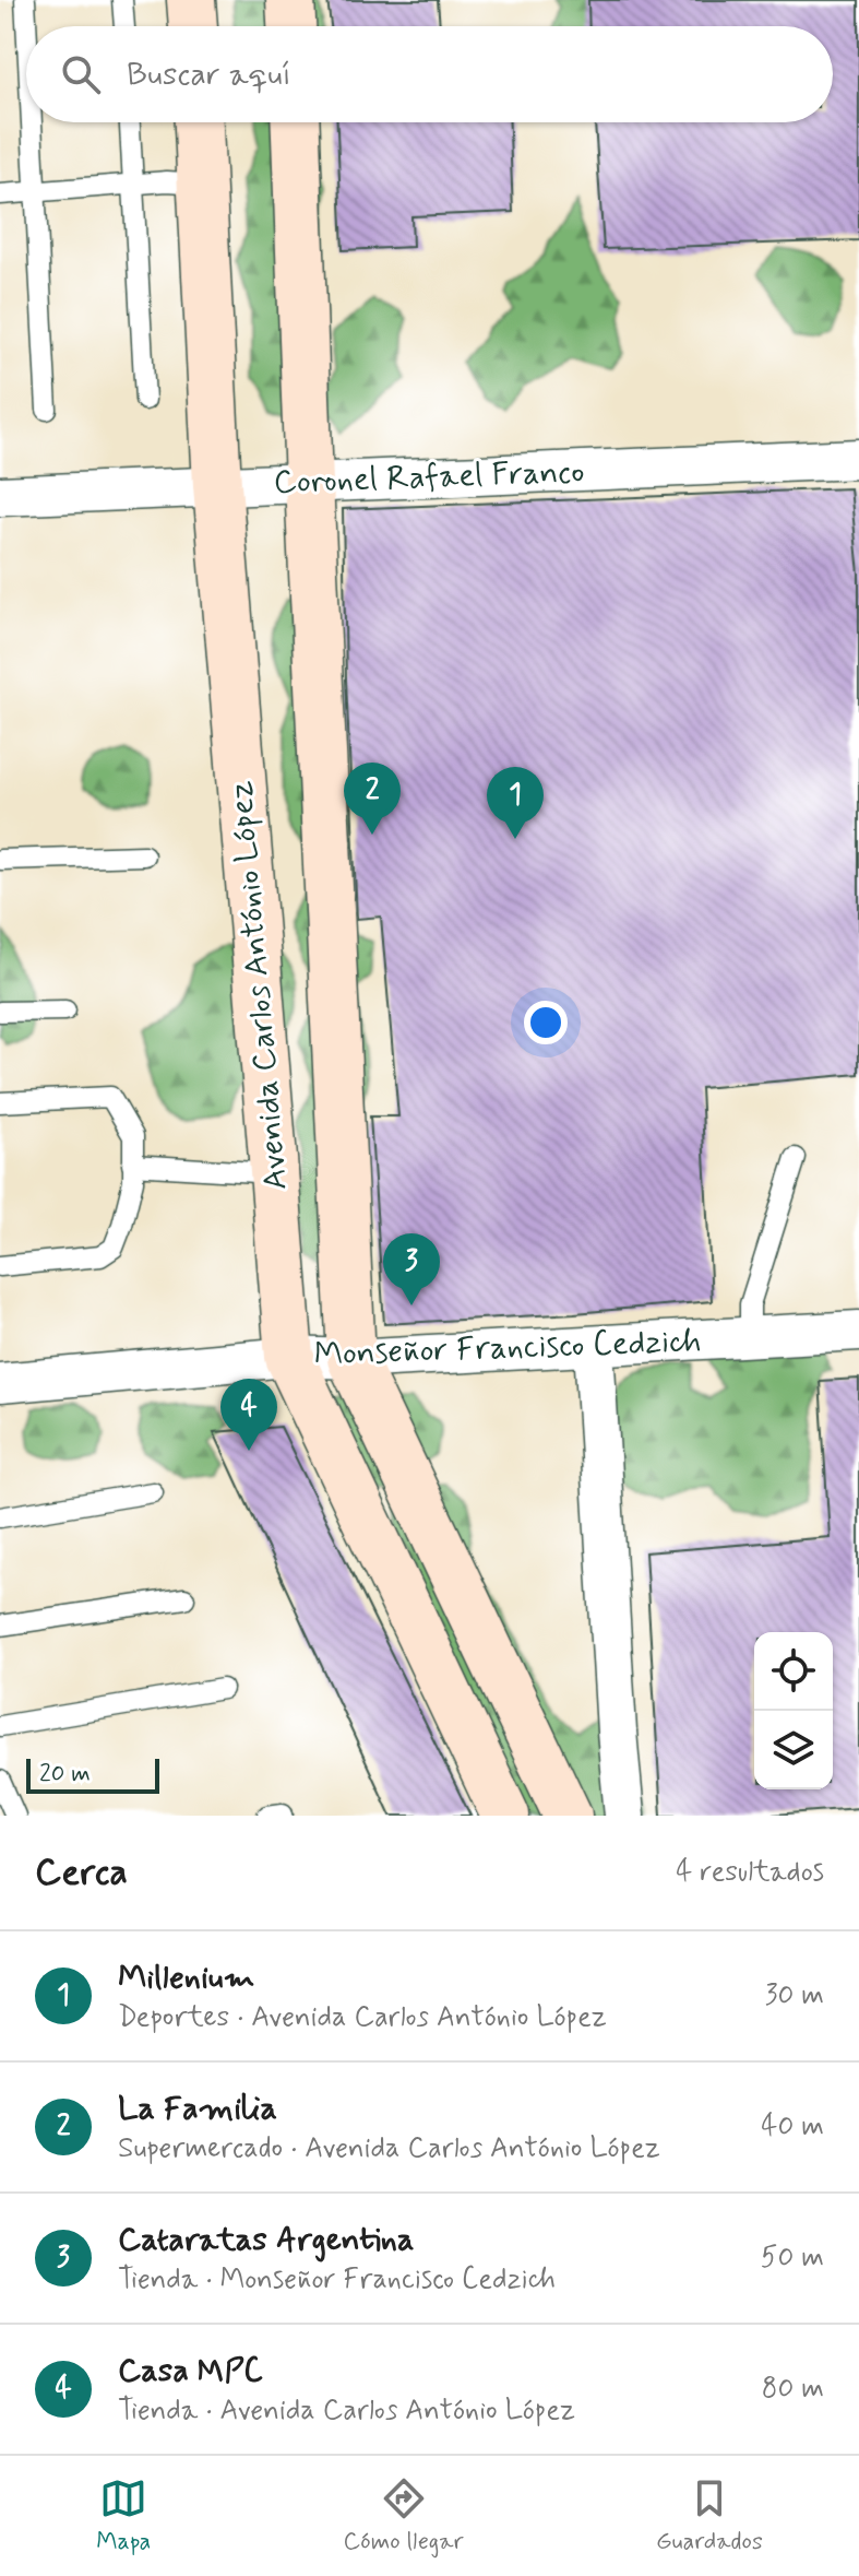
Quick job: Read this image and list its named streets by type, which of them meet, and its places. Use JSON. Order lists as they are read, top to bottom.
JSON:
{
  "streets": {
    "main road": ["Avenida Carlos António López"],
    "street": ["Coronel Rafael Franco", "Monseñor Francisco Cedzich"]
  },
  "crossings": [
    ["Coronel Rafael Franco", "Avenida Carlos António López"],
    ["Avenida Carlos António López", "Monseñor Francisco Cedzich"]
  ],
  "scale_bar": "20 m",
  "page": {
    "search": "Buscar aquí",
    "pins": [
      "2",
      "1",
      "3",
      "4"
    ],
    "scale": "20 m",
    "heading": ["Cerca", "4 resultados"],
    "list": [
      {
        "mark": "1",
        "name": "Millenium",
        "note": "Deportes · Avenida Carlos António López",
        "value": "30 m"
      },
      {
        "mark": "2",
        "name": "La Familia",
        "note": "Supermercado · Avenida Carlos António López",
        "value": "40 m"
      },
      {
        "mark": "3",
        "name": "Cataratas Argentina",
        "note": "Tienda · Monseñor Francisco Cedzich",
        "value": "50 m"
      },
      {
        "mark": "4",
        "name": "Casa MPC",
        "note": "Tienda · Avenida Carlos António López",
        "value": "80 m"
      }
    ],
    "nav": ["Mapa", "Cómo llegar", "Guardados"]
  }
}
